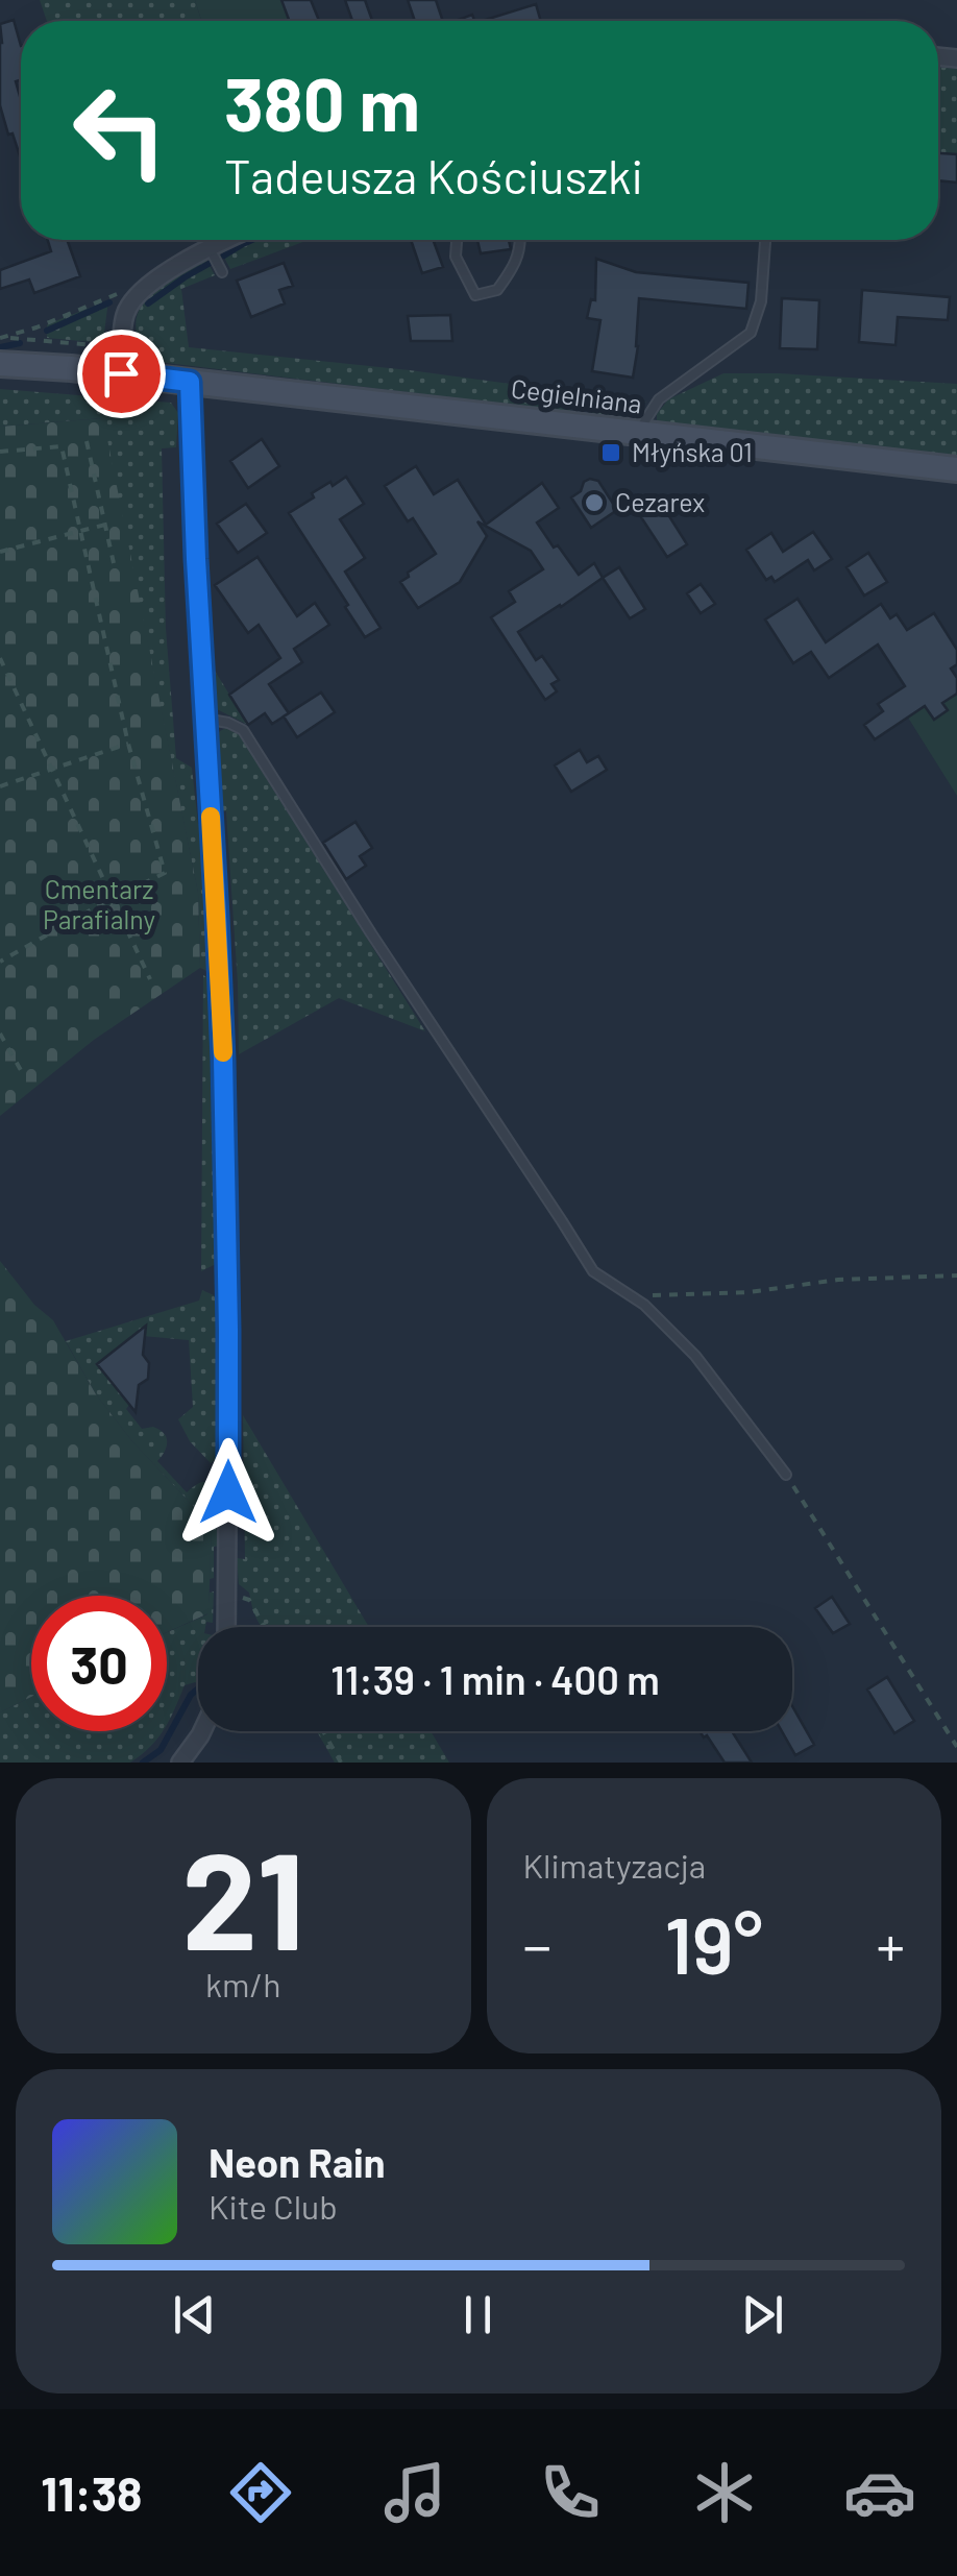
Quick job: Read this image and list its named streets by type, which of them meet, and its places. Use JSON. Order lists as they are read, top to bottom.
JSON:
{
  "streets": {
    "street": ["Cegielniana"]
  },
  "parks": ["Cmentarz Parafialny"],
  "places": {
    "transit": ["Młyńska 01"],
    "other": ["Cezarex"]
  },
  "page": {
    "turn": ["380 m", "Tadeusza Kościuszki"],
    "limit": "30",
    "trip": "11:39 · 1 min · 400 m",
    "tile": [
      ["21", "km/h"],
      "Klimatyzacja"
    ],
    "heat": ["−", "19°", "+"],
    "song": ["Neon Rain", "Kite Club"],
    "tabs": "11:38"
  }
}
